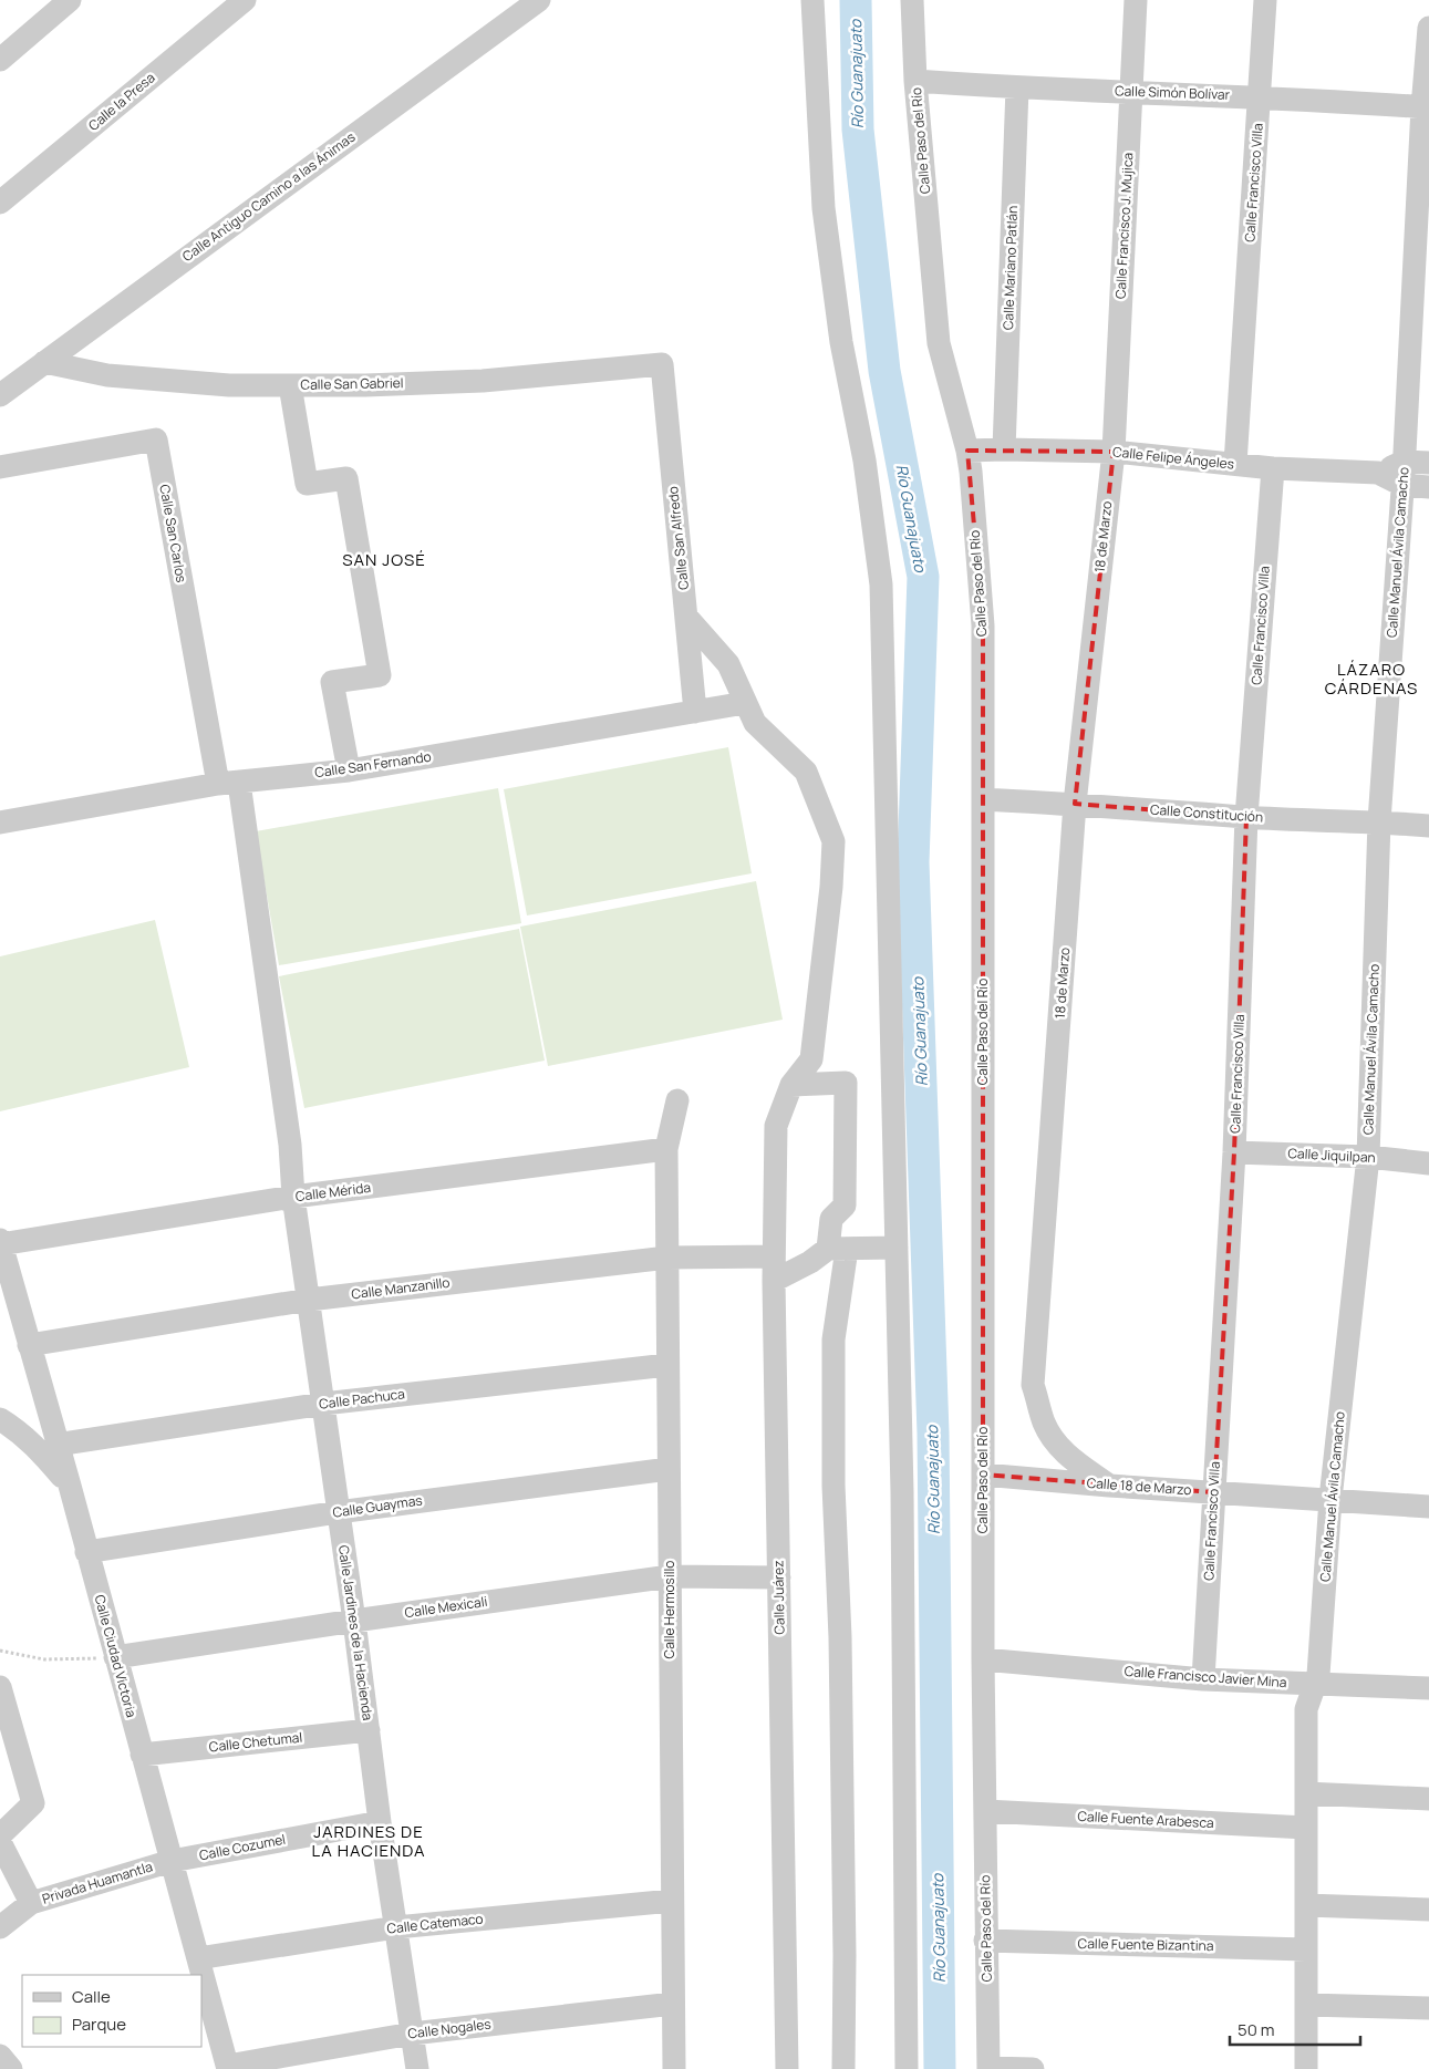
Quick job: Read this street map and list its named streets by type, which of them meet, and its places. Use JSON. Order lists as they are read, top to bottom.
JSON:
{
  "streets": {
    "street": [
      "Calle Simón Bolívar",
      "Calle la Presa",
      "Calle Paso del Río",
      "Calle Francisco Villa",
      "Calle Antiguo Camino a las Ánimas",
      "Calle Francisco J. Mujica",
      "Calle Mariano Patlán",
      "Calle San Gabriel",
      "Calle Felipe Ángeles",
      "Calle San Carlos",
      "18 de Marzo",
      "Calle San Alfredo",
      "Calle Manuel Ávila Camacho",
      "Calle San Fernando",
      "Calle Constitución",
      "Calle Jiquilpan",
      "Calle Mérida",
      "Calle Manzanillo",
      "Calle Pachuca",
      "Calle 18 de Marzo",
      "Calle Guaymas",
      "Calle Juárez",
      "Calle Mexicali",
      "Calle Hermosillo",
      "Calle Jardines de la Hacienda",
      "Calle Ciudad Victoria",
      "Calle Francisco Javier Mina",
      "Calle Chetumal",
      "Calle Fuente Arabesca",
      "Calle Cozumel",
      "Privada Huamantla",
      "Calle Catemaco",
      "Calle Fuente Bizantina",
      "Calle Nogales"
    ]
  },
  "crossings": [
    ["Calle Simón Bolívar", "Calle Paso del Río"],
    ["Calle Simón Bolívar", "Calle Francisco Villa"],
    ["Calle Simón Bolívar", "Calle Francisco J. Mujica"],
    ["Calle Simón Bolívar", "Calle Mariano Patlán"],
    ["Calle Simón Bolívar", "Calle Manuel Ávila Camacho"],
    ["Calle Paso del Río", "Calle Felipe Ángeles"],
    ["Calle Paso del Río", "Calle Constitución"],
    ["Calle Paso del Río", "Calle 18 de Marzo"],
    ["Calle Paso del Río", "Calle Francisco Javier Mina"],
    ["Calle Paso del Río", "Calle Fuente Arabesca"],
    ["Calle Paso del Río", "Calle Fuente Bizantina"],
    ["Calle Francisco Villa", "Calle Felipe Ángeles"],
    ["Calle Francisco Villa", "Calle Constitución"],
    ["Calle Francisco Villa", "Calle Jiquilpan"],
    ["Calle Francisco Villa", "Calle 18 de Marzo"],
    ["Calle Francisco Villa", "Calle Francisco Javier Mina"],
    ["Calle Antiguo Camino a las Ánimas", "Calle San Gabriel"],
    ["Calle Francisco J. Mujica", "Calle Felipe Ángeles"],
    ["Calle Francisco J. Mujica", "18 de Marzo"],
    ["Calle Mariano Patlán", "Calle Felipe Ángeles"],
    ["Calle San Gabriel", "Calle San Alfredo"],
    ["Calle Felipe Ángeles", "18 de Marzo"],
    ["Calle Felipe Ángeles", "Calle Manuel Ávila Camacho"],
    ["Calle San Carlos", "Calle San Fernando"],
    ["Calle San Carlos", "Calle Jardines de la Hacienda"],
    ["18 de Marzo", "Calle Constitución"],
    ["18 de Marzo", "Calle 18 de Marzo"],
    ["Calle San Alfredo", "Calle San Fernando"],
    ["Calle San Alfredo", "Calle Juárez"],
    ["Calle Manuel Ávila Camacho", "Calle Constitución"],
    ["Calle Manuel Ávila Camacho", "Calle Jiquilpan"],
    ["Calle Manuel Ávila Camacho", "Calle 18 de Marzo"],
    ["Calle Manuel Ávila Camacho", "Calle Francisco Javier Mina"],
    ["Calle Manuel Ávila Camacho", "Calle Fuente Arabesca"],
    ["Calle Manuel Ávila Camacho", "Calle Fuente Bizantina"],
    ["Calle San Fernando", "Calle Juárez"],
    ["Calle San Fernando", "Calle Jardines de la Hacienda"],
    ["Calle Mérida", "Calle Hermosillo"],
    ["Calle Mérida", "Calle Jardines de la Hacienda"],
    ["Calle Mérida", "Calle Ciudad Victoria"],
    ["Calle Manzanillo", "Calle Juárez"],
    ["Calle Manzanillo", "Calle Hermosillo"],
    ["Calle Manzanillo", "Calle Jardines de la Hacienda"],
    ["Calle Manzanillo", "Calle Ciudad Victoria"],
    ["Calle Pachuca", "Calle Hermosillo"],
    ["Calle Pachuca", "Calle Jardines de la Hacienda"],
    ["Calle Pachuca", "Calle Ciudad Victoria"],
    ["Calle Guaymas", "Calle Hermosillo"],
    ["Calle Guaymas", "Calle Jardines de la Hacienda"],
    ["Calle Guaymas", "Calle Ciudad Victoria"],
    ["Calle Juárez", "Calle Mexicali"],
    ["Calle Mexicali", "Calle Hermosillo"],
    ["Calle Mexicali", "Calle Jardines de la Hacienda"],
    ["Calle Mexicali", "Calle Ciudad Victoria"],
    ["Calle Hermosillo", "Calle Catemaco"],
    ["Calle Hermosillo", "Calle Nogales"],
    ["Calle Jardines de la Hacienda", "Calle Chetumal"],
    ["Calle Jardines de la Hacienda", "Calle Cozumel"],
    ["Calle Jardines de la Hacienda", "Calle Catemaco"],
    ["Calle Jardines de la Hacienda", "Calle Nogales"],
    ["Calle Ciudad Victoria", "Calle Chetumal"],
    ["Calle Ciudad Victoria", "Calle Cozumel"],
    ["Calle Ciudad Victoria", "Privada Huamantla"],
    ["Calle Ciudad Victoria", "Calle Catemaco"],
    ["Calle Ciudad Victoria", "Calle Nogales"],
    ["Calle Cozumel", "Privada Huamantla"]
  ],
  "districts": ["SAN JOSÉ", "LÁZARO CÁRDENAS", "JARDINES DE LA HACIENDA"],
  "water": ["Río Guanajuato"],
  "legend": ["Calle", "Parque"],
  "scale_bar": "50 m"
}
